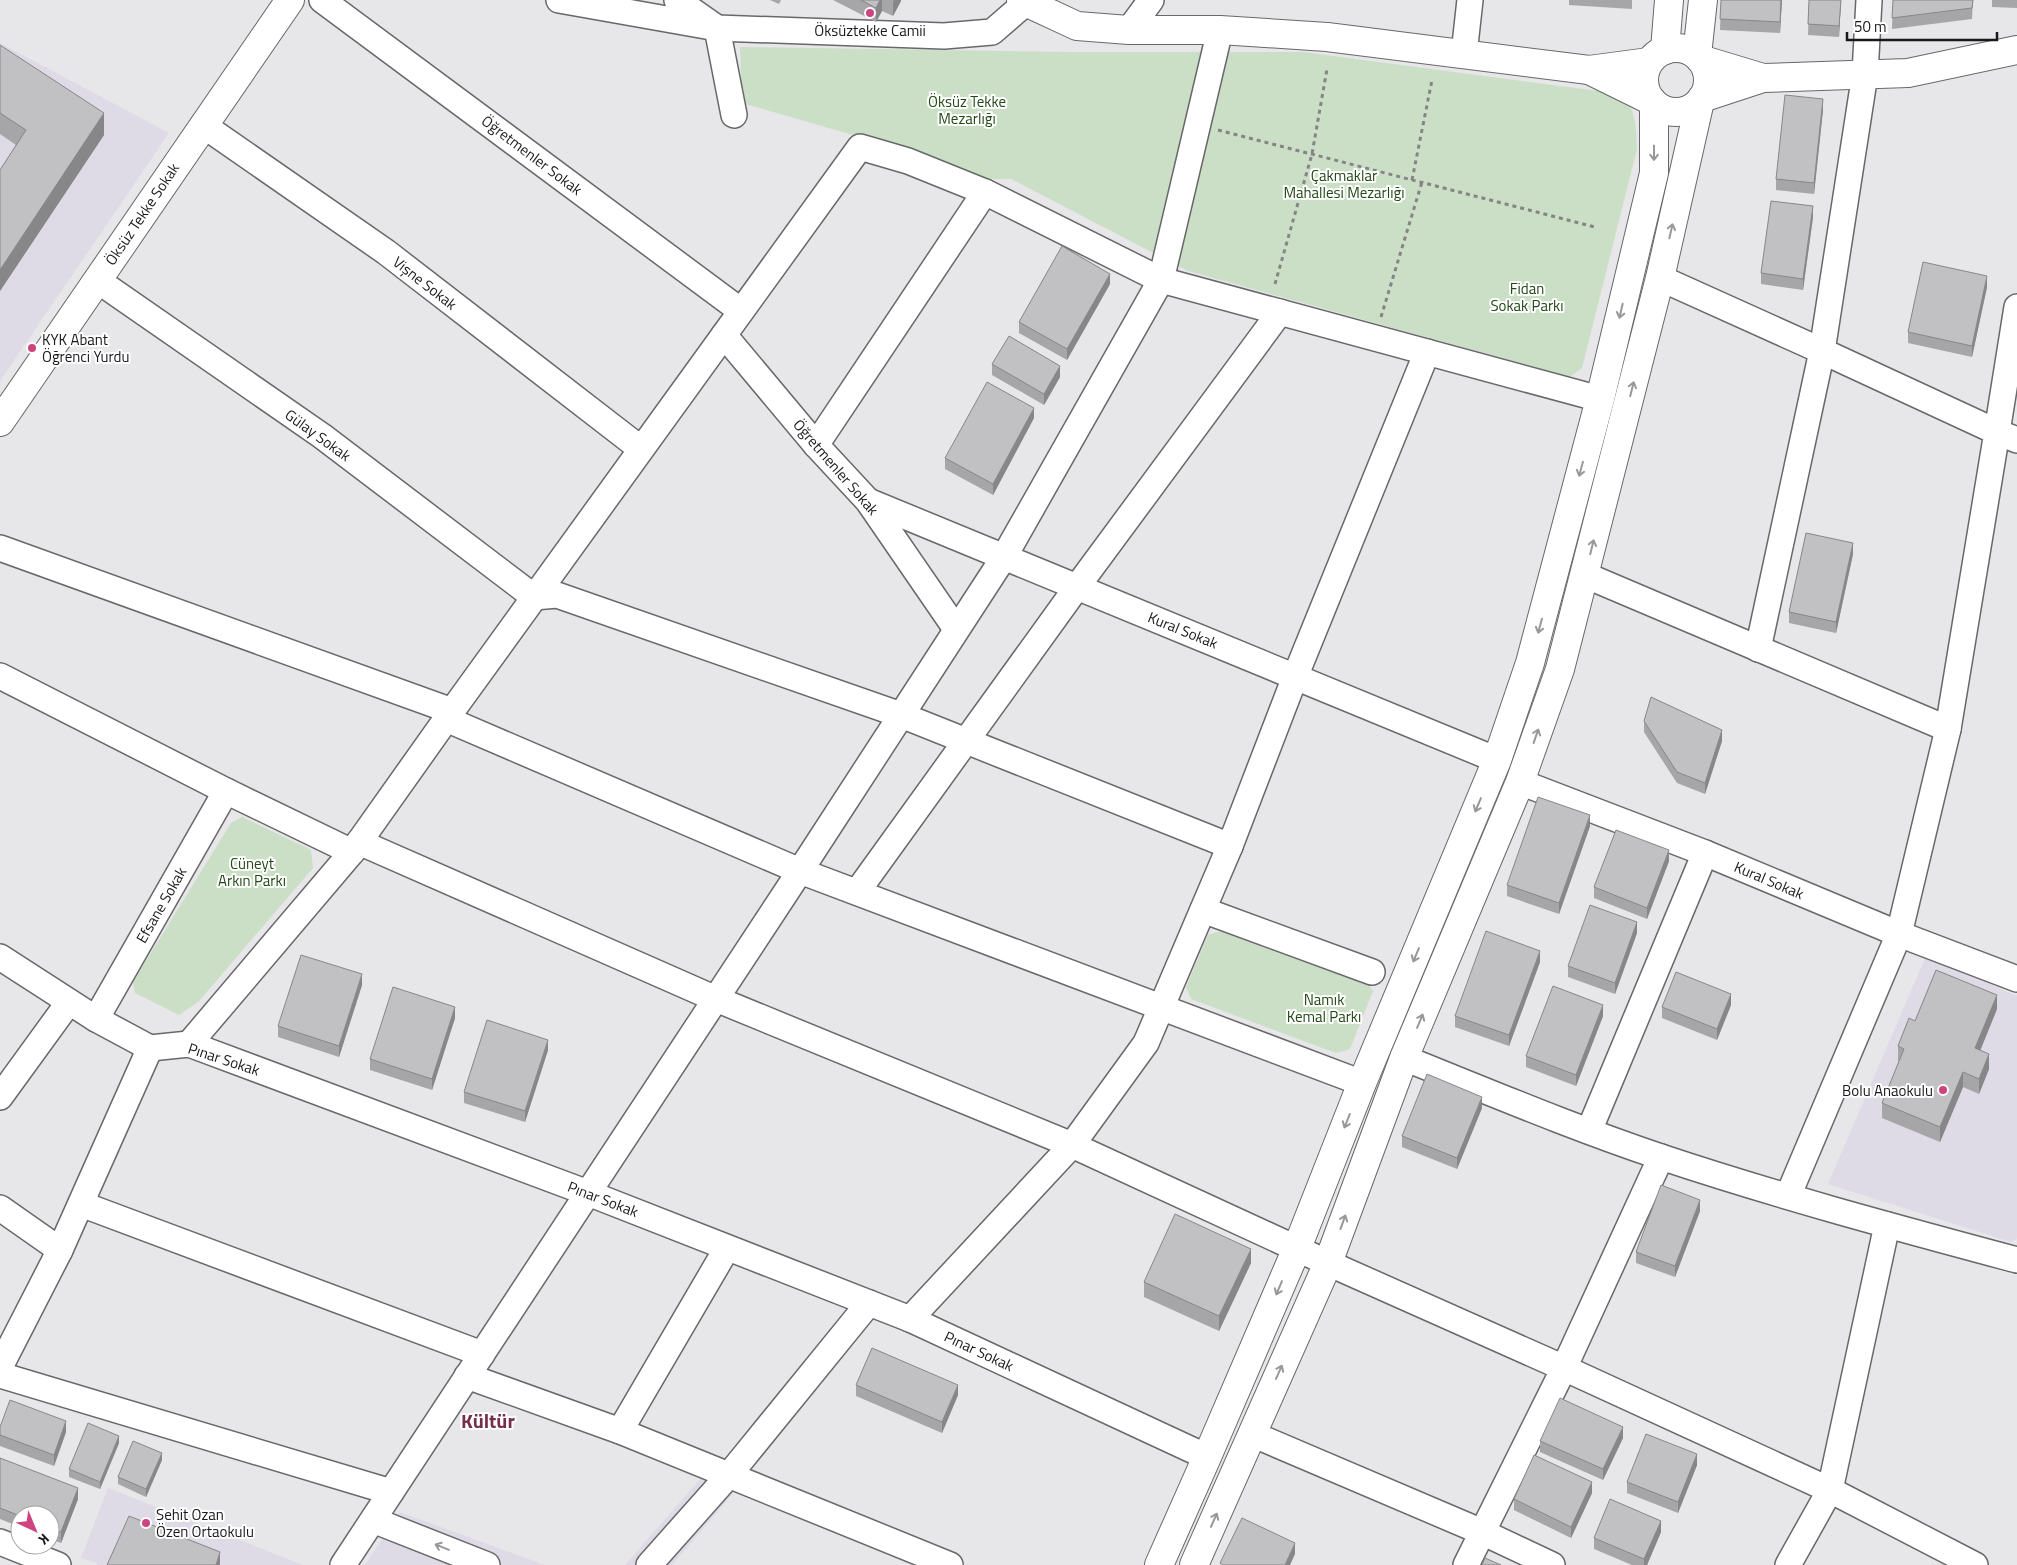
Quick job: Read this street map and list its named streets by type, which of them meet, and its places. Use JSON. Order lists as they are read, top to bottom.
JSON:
{
  "streets": {
    "main road": ["Öksüz Tekke Sokak"],
    "street": [
      "Öğretmenler Sokak",
      "Vişne Sokak",
      "Gülay Sokak",
      "Kural Sokak",
      "Efsane Sokak",
      "Pınar Sokak"
    ]
  },
  "crossings": [
    ["Öğretmenler Sokak", "Kural Sokak"],
    ["Öksüz Tekke Sokak", "Vişne Sokak"],
    ["Öksüz Tekke Sokak", "Gülay Sokak"]
  ],
  "districts": ["Kültür"],
  "parks": [
    "Öksüz Tekke Mezarlığı",
    "Çakmaklar Mahallesi Mezarlığı",
    "Fidan Sokak Parkı",
    "Cüneyt Arkın Parkı",
    "Namık Kemal Parkı"
  ],
  "places": [
    "Öksüztekke Camii",
    "KYK Abant Öğrenci Yurdu",
    "Bolu Anaokulu",
    "Şehit Ozan Özen Ortaokulu"
  ],
  "scale_bar": "50 m",
  "north": "bottom right"
}
